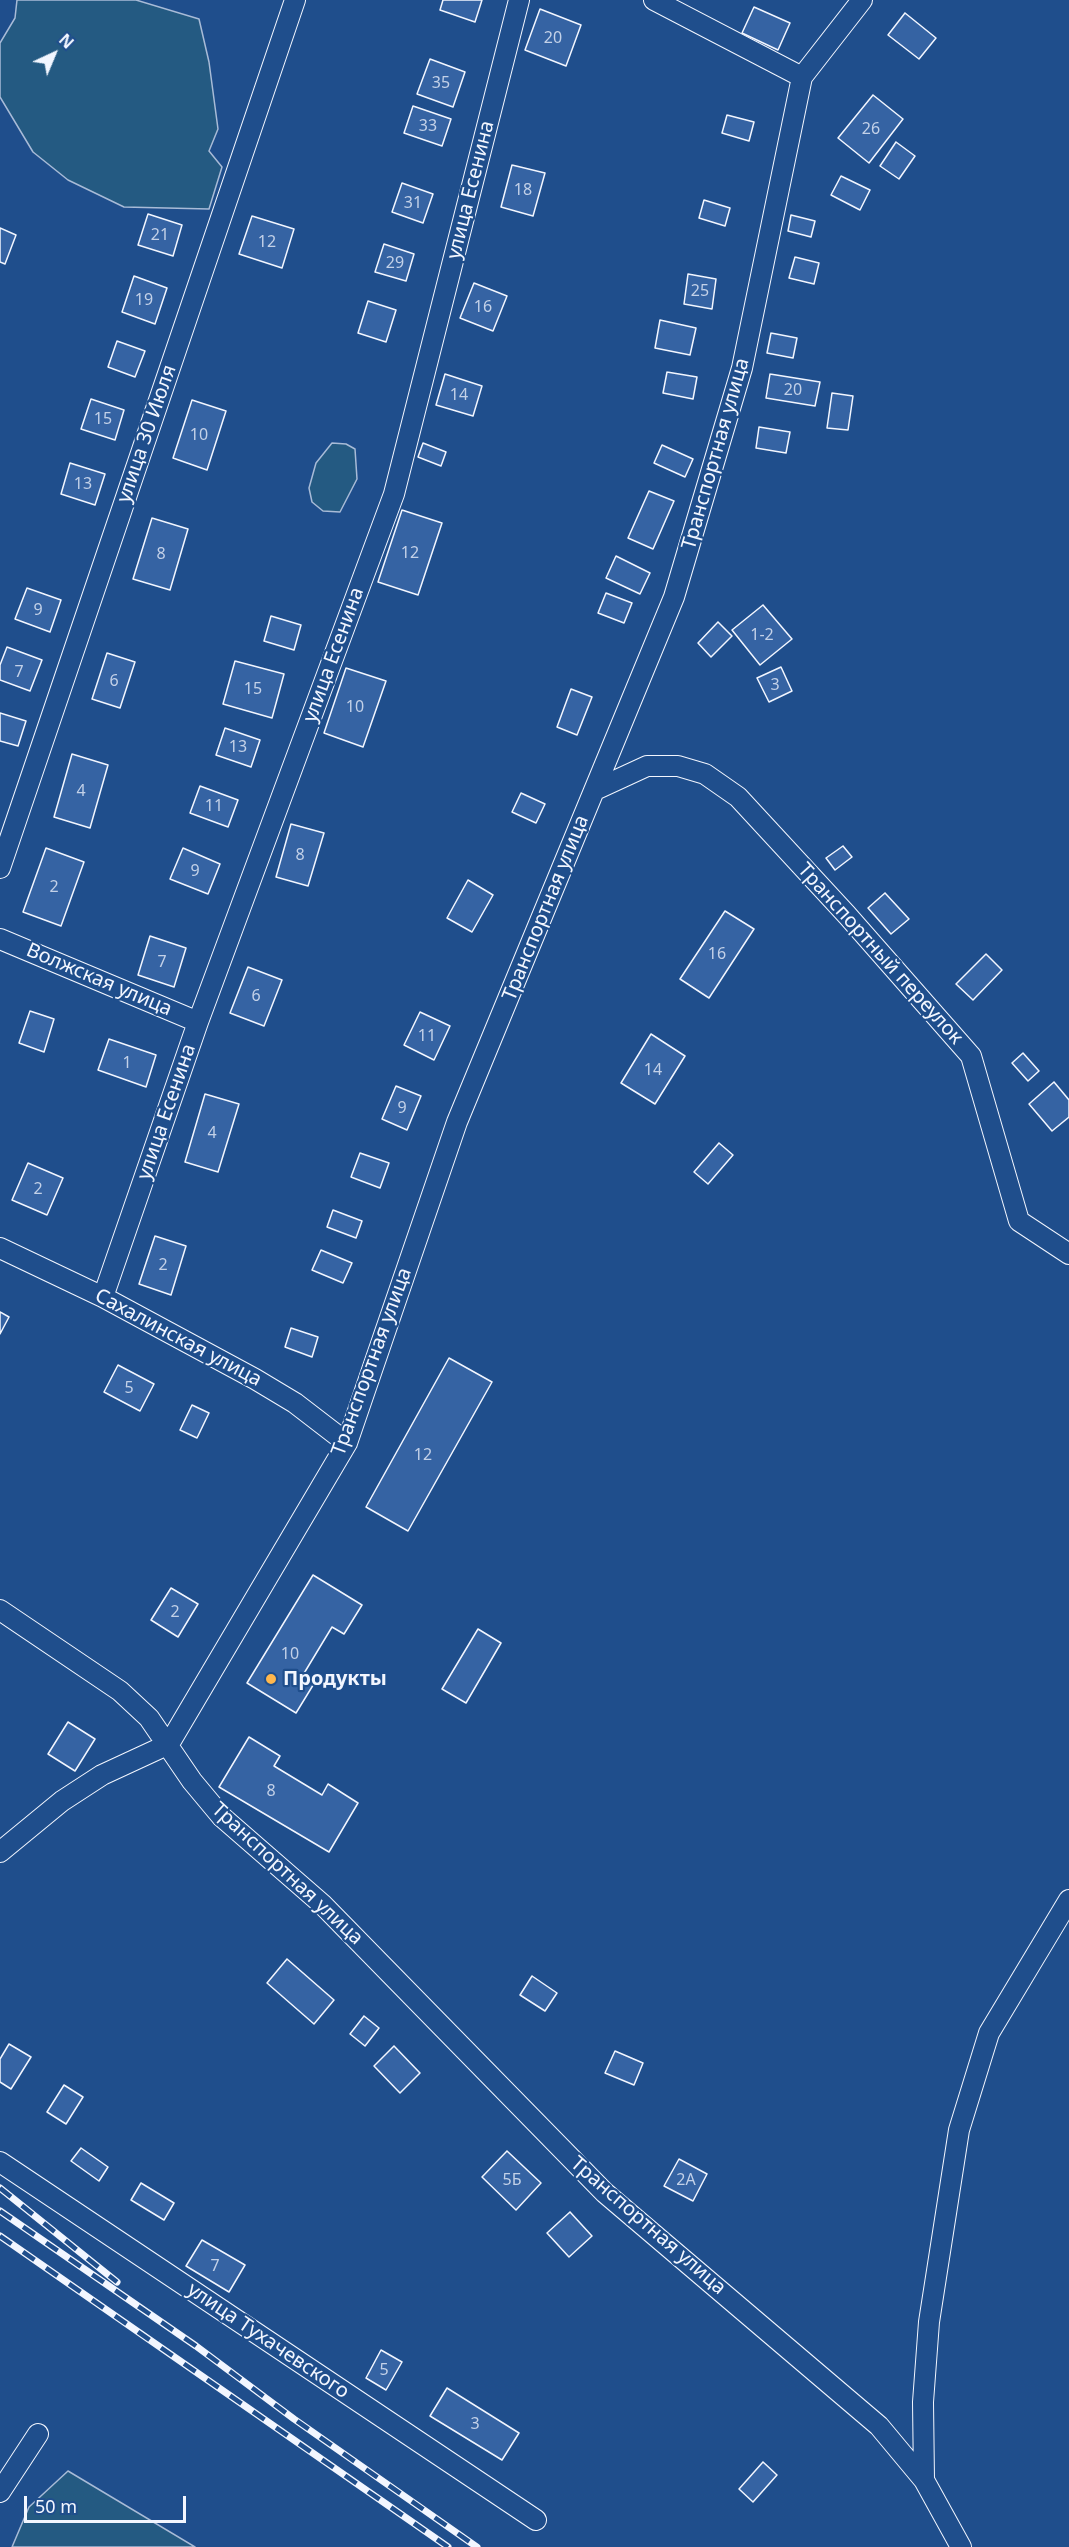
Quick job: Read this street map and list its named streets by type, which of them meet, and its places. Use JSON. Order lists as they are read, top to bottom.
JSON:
{
  "streets": {
    "street": [
      "улица Есенина",
      "улица 30 Июля",
      "Транспортная улица",
      "Транспортный переулок",
      "Волжская улица",
      "Сахалинская улица",
      "улица Тухачевского"
    ]
  },
  "crossings": [
    ["улица Есенина", "Волжская улица"],
    ["улица Есенина", "Сахалинская улица"],
    ["Транспортная улица", "Транспортный переулок"],
    ["Транспортная улица", "Сахалинская улица"]
  ],
  "places": ["Продукты"],
  "house_numbers": [
    "20",
    "35",
    "33",
    "26",
    "18",
    "31",
    "21",
    "12",
    "29",
    "25",
    "19",
    "16",
    "20",
    "14",
    "15",
    "10",
    "13",
    "12",
    "8",
    "9",
    "1-2",
    "7",
    "6",
    "3",
    "15",
    "10",
    "13",
    "4",
    "11",
    "8",
    "9",
    "2",
    "16",
    "7",
    "6",
    "11",
    "1",
    "14",
    "9",
    "4",
    "2",
    "2",
    "5",
    "12",
    "2",
    "10",
    "8",
    "5Б",
    "2А",
    "7",
    "5",
    "3"
  ],
  "scale_bar": "50 m",
  "north": "top right"
}
